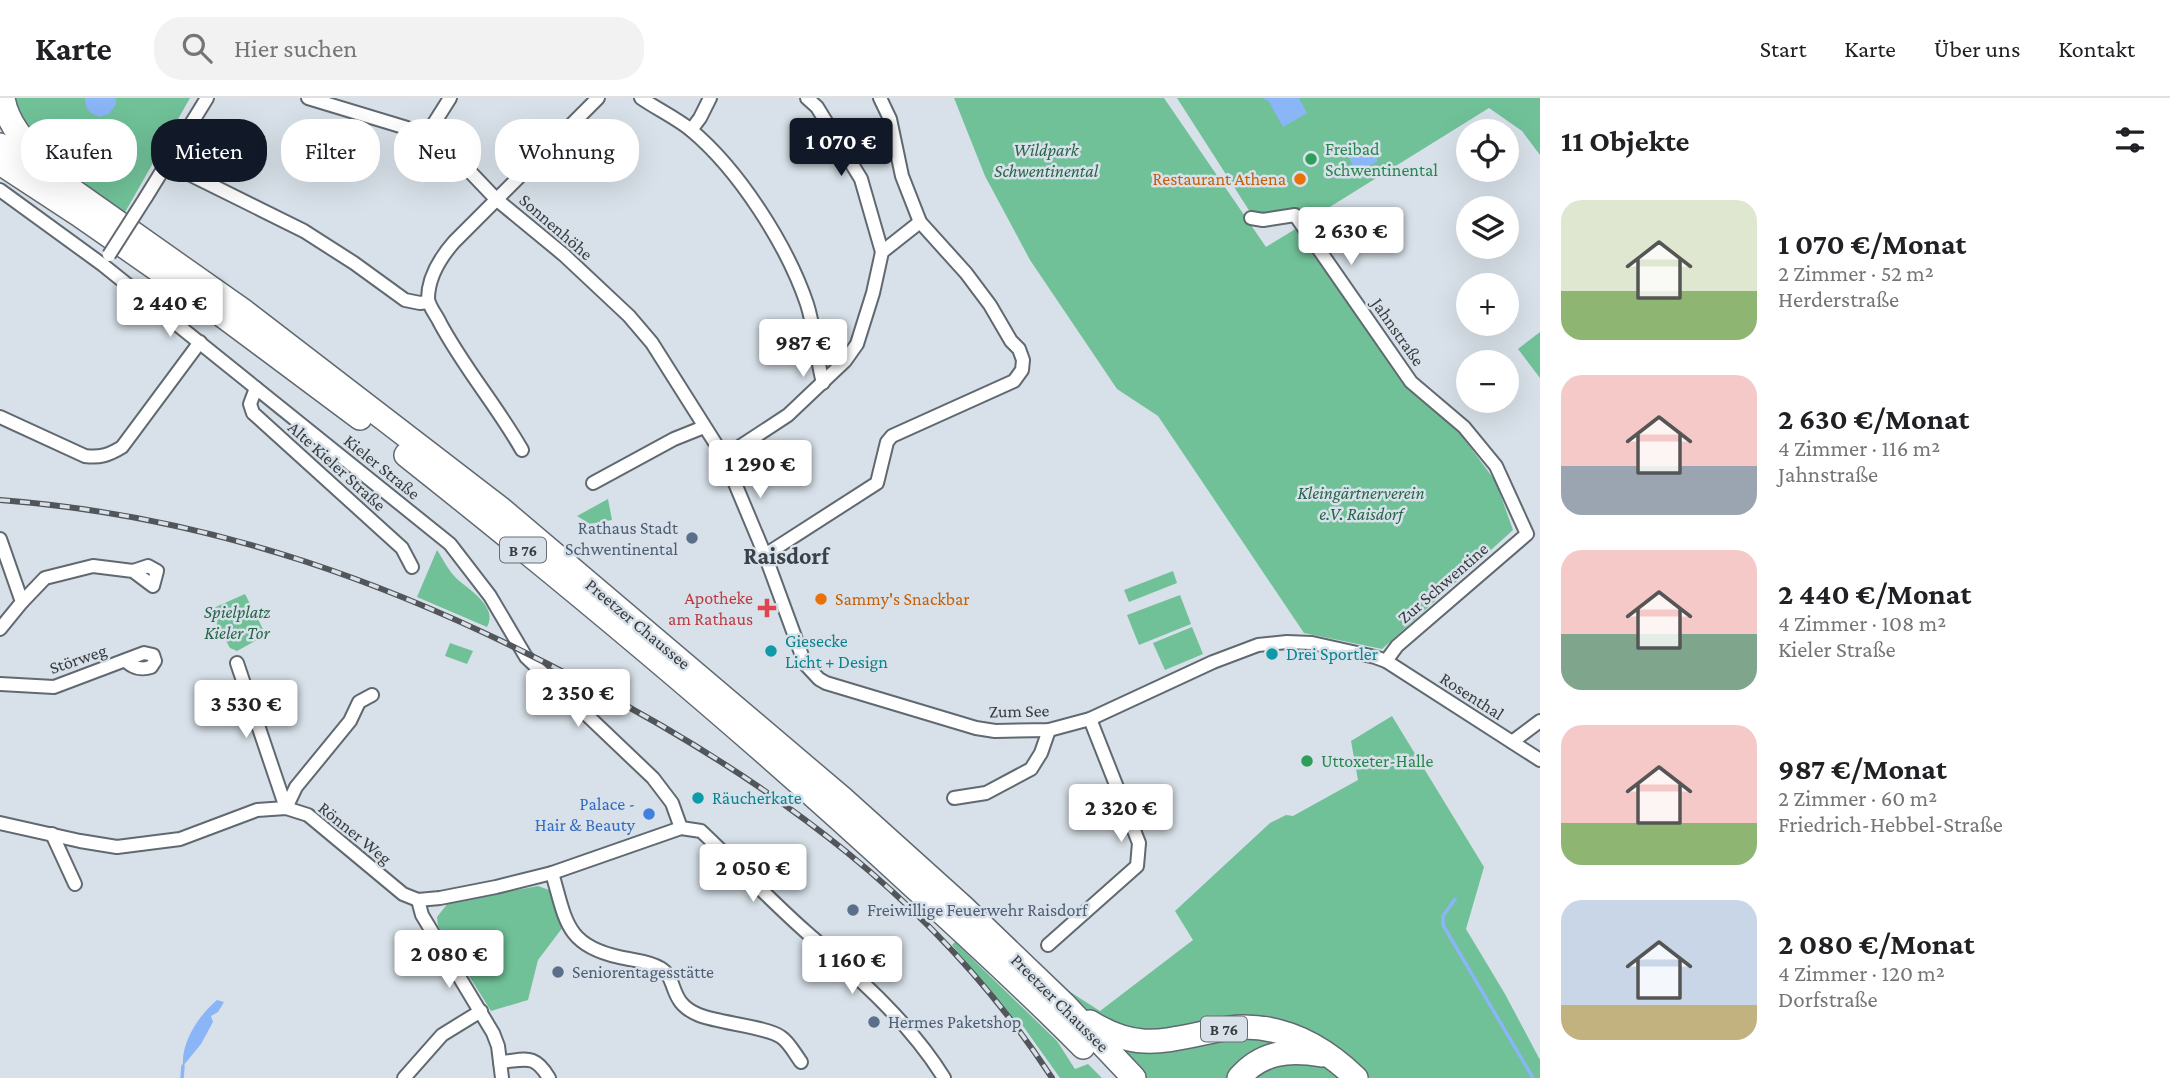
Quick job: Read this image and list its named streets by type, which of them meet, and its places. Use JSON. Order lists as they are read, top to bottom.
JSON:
{
  "streets": {
    "highway": ["B 76", "Preetzer Chaussee"],
    "street": [
      "Sonnenhöhe",
      "Jahnstraße",
      "Alte Kieler Straße",
      "Kieler Straße",
      "Zur Schwentine",
      "Störweg",
      "Rosenthal",
      "Zum See",
      "Rönner Weg"
    ]
  },
  "crossings": [
    ["Sonnenhöhe", "Zum See"],
    ["Jahnstraße", "Zur Schwentine"],
    ["Alte Kieler Straße", "Kieler Straße"],
    ["B 76", "Preetzer Chaussee"],
    ["Zur Schwentine", "Rosenthal"],
    ["Zur Schwentine", "Zum See"],
    ["Rosenthal", "Zum See"]
  ],
  "districts": ["Raisdorf"],
  "parks": ["Wildpark Schwentinental", "Kleingärtnerverein e.V. Raisdorf", "Spielplatz Kieler Tor"],
  "places": {
    "other": [
      "Freibad Schwentinental",
      "Restaurant Athena",
      "Rathaus Stadt Schwentinental",
      "Sammy's Snackbar",
      "Giesecke Licht + Design",
      "Drei Sportler",
      "Uttoxeter-Halle",
      "Räucherkate",
      "Palace - Hair & Beauty",
      "Freiwillige Feuerwehr Raisdorf",
      "Seniorentagesstätte",
      "Hermes Paketshop"
    ],
    "health": ["Apotheke am Rathaus"]
  },
  "page": {
    "header": "Karte",
    "search": "Hier suchen",
    "nav": [
      "Start",
      "Karte",
      "Über uns",
      "Kontakt"
    ],
    "heading": "11 Objekte",
    "price": [
      "1 070 €",
      "2 630 €",
      "2 440 €",
      "987 €",
      "1 290 €",
      "2 350 €",
      "3 530 €",
      "2 320 €",
      "2 050 €",
      "2 080 €",
      "1 160 €"
    ],
    "map_buttons": ["+", "−"],
    "chip": [
      "Kaufen",
      "Mieten",
      "Filter",
      "Neu",
      "Wohnung"
    ],
    "list": [
      {
        "name": "1 070 €/Monat",
        "note": "2 Zimmer · 52 m² · Herderstraße"
      },
      {
        "name": "2 630 €/Monat",
        "note": "4 Zimmer · 116 m² · Jahnstraße"
      },
      {
        "name": "2 440 €/Monat",
        "note": "4 Zimmer · 108 m² · Kieler Straße"
      },
      {
        "name": "987 €/Monat",
        "note": "2 Zimmer · 60 m² · Friedrich-Hebbel-Straße"
      },
      {
        "name": "2 080 €/Monat",
        "note": "4 Zimmer · 120 m² · Dorfstraße"
      }
    ]
  }
}
